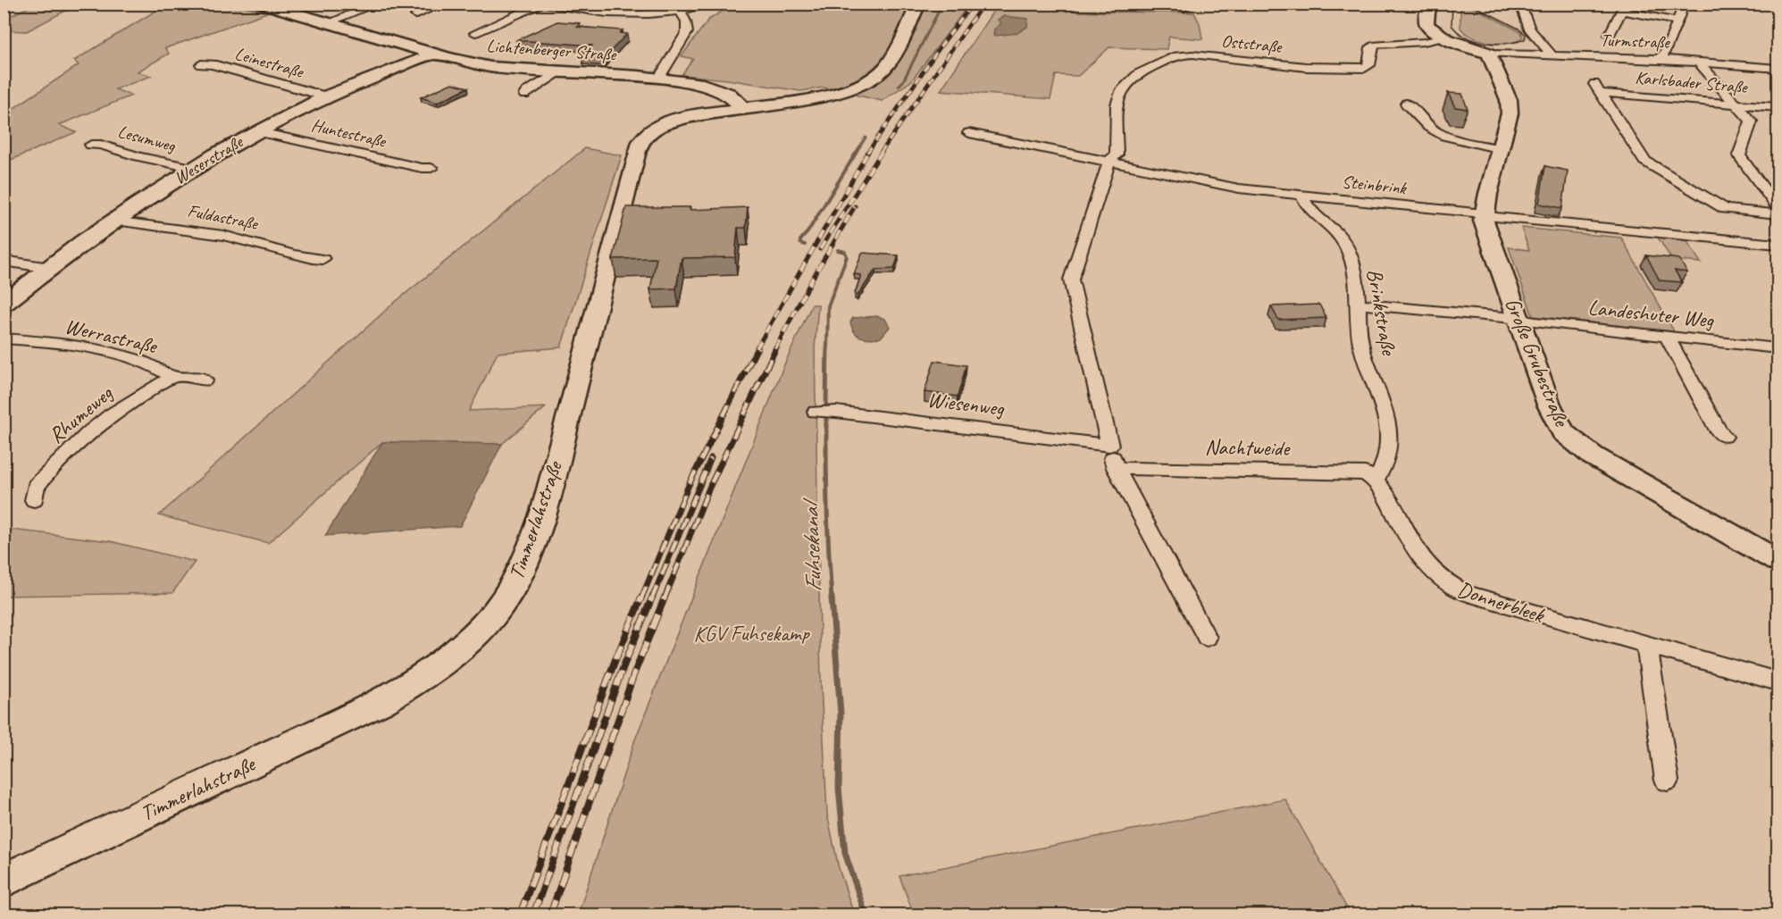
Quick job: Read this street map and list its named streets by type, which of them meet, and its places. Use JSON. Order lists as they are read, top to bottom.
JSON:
{
  "streets": {
    "street": [
      "Turmstraße",
      "Oststraße",
      "Lichtenberger Straße",
      "Leinestraße",
      "Karlsbader Straße",
      "Huntestraße",
      "Lesumweg",
      "Weserstraße",
      "Steinbrink",
      "Fuldastraße",
      "Brinkstraße",
      "Landeshuter Weg",
      "Werrastraße",
      "Große Grubestraße",
      "Wiesenweg",
      "Rhumeweg",
      "Nachtweide",
      "Timmerlahstraße",
      "Donnerbleek"
    ]
  },
  "crossings": [
    ["Turmstraße", "Große Grubestraße"],
    ["Oststraße", "Steinbrink"],
    ["Lichtenberger Straße", "Weserstraße"],
    ["Lichtenberger Straße", "Timmerlahstraße"],
    ["Leinestraße", "Weserstraße"],
    ["Huntestraße", "Weserstraße"],
    ["Lesumweg", "Weserstraße"],
    ["Weserstraße", "Fuldastraße"],
    ["Steinbrink", "Brinkstraße"],
    ["Steinbrink", "Große Grubestraße"],
    ["Brinkstraße", "Landeshuter Weg"],
    ["Brinkstraße", "Nachtweide"],
    ["Brinkstraße", "Donnerbleek"],
    ["Landeshuter Weg", "Große Grubestraße"],
    ["Werrastraße", "Rhumeweg"],
    ["Nachtweide", "Donnerbleek"]
  ],
  "water": ["Fuhsekanal"],
  "parks": ["KGV Fuhsekamp"]
}
